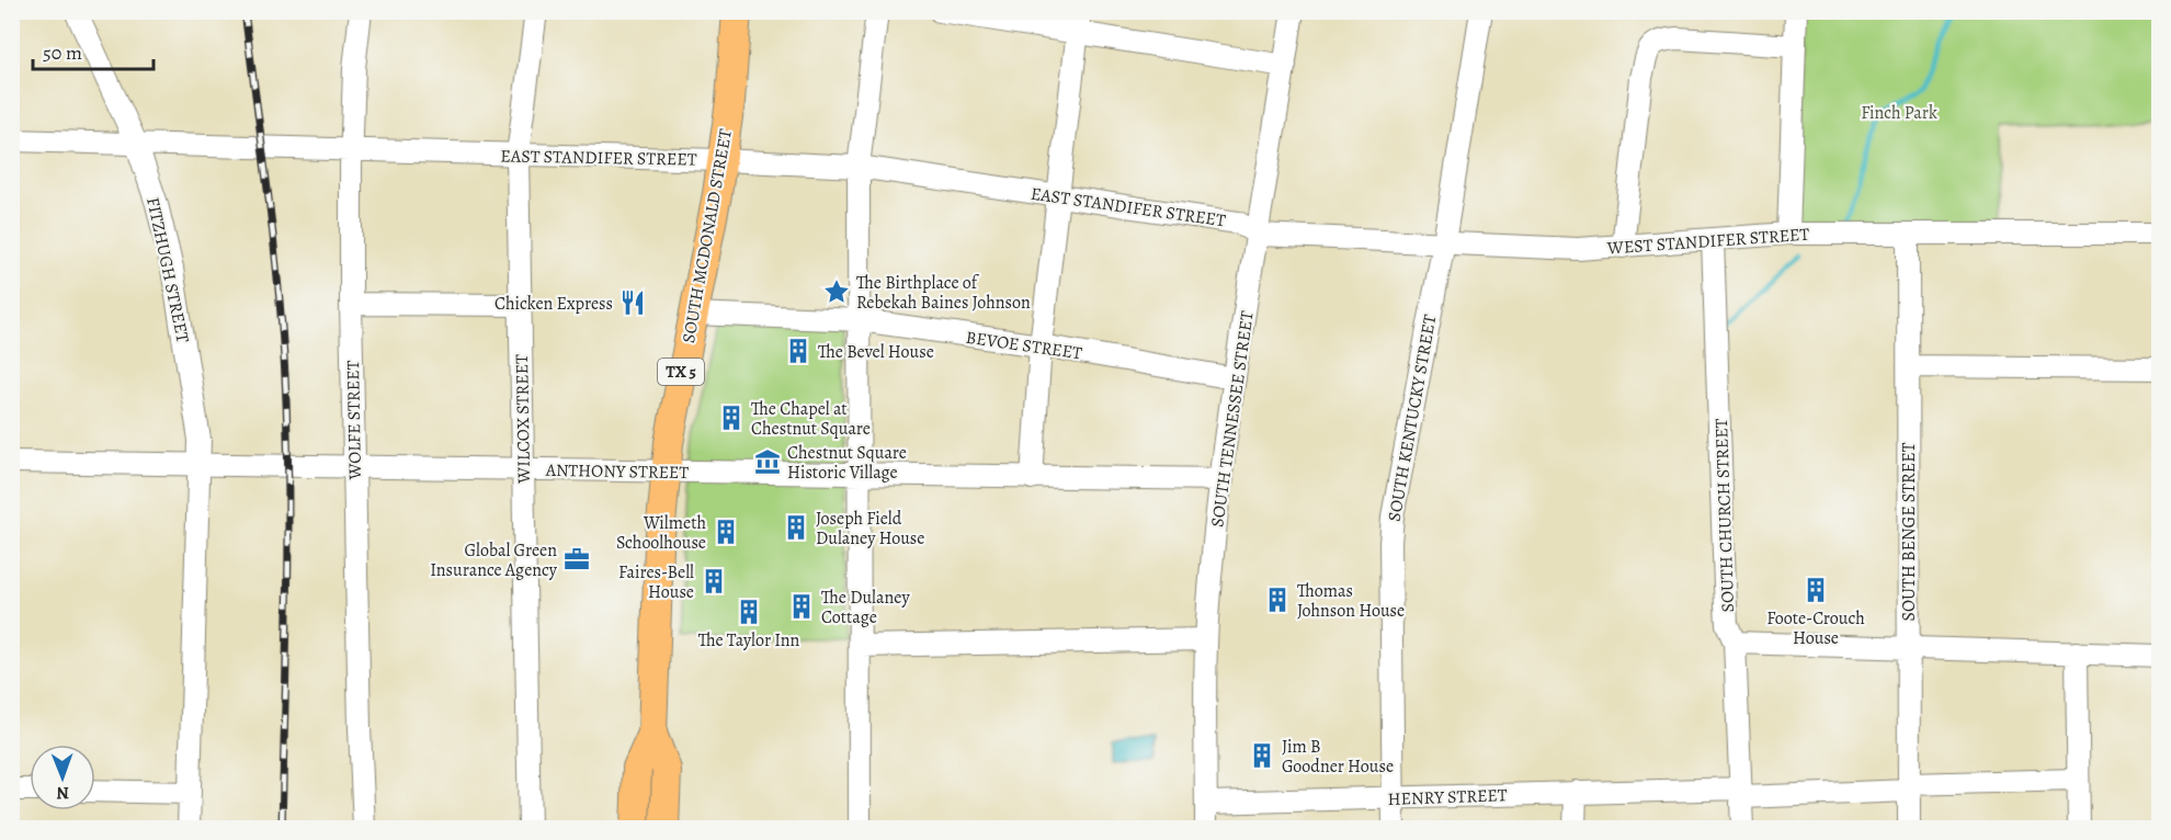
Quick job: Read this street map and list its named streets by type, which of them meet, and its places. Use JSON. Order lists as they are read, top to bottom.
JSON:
{
  "streets": {
    "main road": ["SOUTH MCDONALD STREET", "TX 5"],
    "street": [
      "EAST STANDIFER STREET",
      "WEST STANDIFER STREET",
      "FITZHUGH STREET",
      "BEVOE STREET",
      "SOUTH KENTUCKY STREET",
      "WILCOX STREET",
      "SOUTH TENNESSEE STREET",
      "WOLFE STREET",
      "ANTHONY STREET",
      "SOUTH CHURCH STREET",
      "SOUTH BENGE STREET",
      "HENRY STREET"
    ]
  },
  "crossings": [
    ["EAST STANDIFER STREET", "SOUTH MCDONALD STREET"],
    ["EAST STANDIFER STREET", "WEST STANDIFER STREET"],
    ["EAST STANDIFER STREET", "FITZHUGH STREET"],
    ["EAST STANDIFER STREET", "WILCOX STREET"],
    ["EAST STANDIFER STREET", "SOUTH TENNESSEE STREET"],
    ["EAST STANDIFER STREET", "WOLFE STREET"],
    ["SOUTH MCDONALD STREET", "BEVOE STREET"],
    ["SOUTH MCDONALD STREET", "ANTHONY STREET"],
    ["WEST STANDIFER STREET", "SOUTH KENTUCKY STREET"],
    ["WEST STANDIFER STREET", "SOUTH TENNESSEE STREET"],
    ["WEST STANDIFER STREET", "SOUTH CHURCH STREET"],
    ["WEST STANDIFER STREET", "SOUTH BENGE STREET"],
    ["FITZHUGH STREET", "ANTHONY STREET"],
    ["BEVOE STREET", "SOUTH TENNESSEE STREET"],
    ["SOUTH KENTUCKY STREET", "HENRY STREET"],
    ["WILCOX STREET", "ANTHONY STREET"],
    ["SOUTH TENNESSEE STREET", "ANTHONY STREET"],
    ["SOUTH TENNESSEE STREET", "HENRY STREET"],
    ["WOLFE STREET", "ANTHONY STREET"],
    ["SOUTH CHURCH STREET", "HENRY STREET"]
  ],
  "parks": ["Finch Park"],
  "places": {
    "place": ["The Birthplace of Rebekah Baines Johnson"],
    "restaurant": ["Chicken Express"],
    "building": [
      "The Bevel House",
      "The Chapel at Chestnut Square",
      "Joseph Field Dulaney House",
      "Wilmeth Schoolhouse",
      "Faires-Bell House",
      "Foote-Crouch House",
      "Thomas Johnson House",
      "The Dulaney Cottage",
      "The Taylor Inn",
      "Jim B Goodner House"
    ],
    "museum": ["Chestnut Square Historic Village"],
    "office": ["Global Green Insurance Agency"]
  },
  "scale_bar": "50 m",
  "north": "bottom"
}
